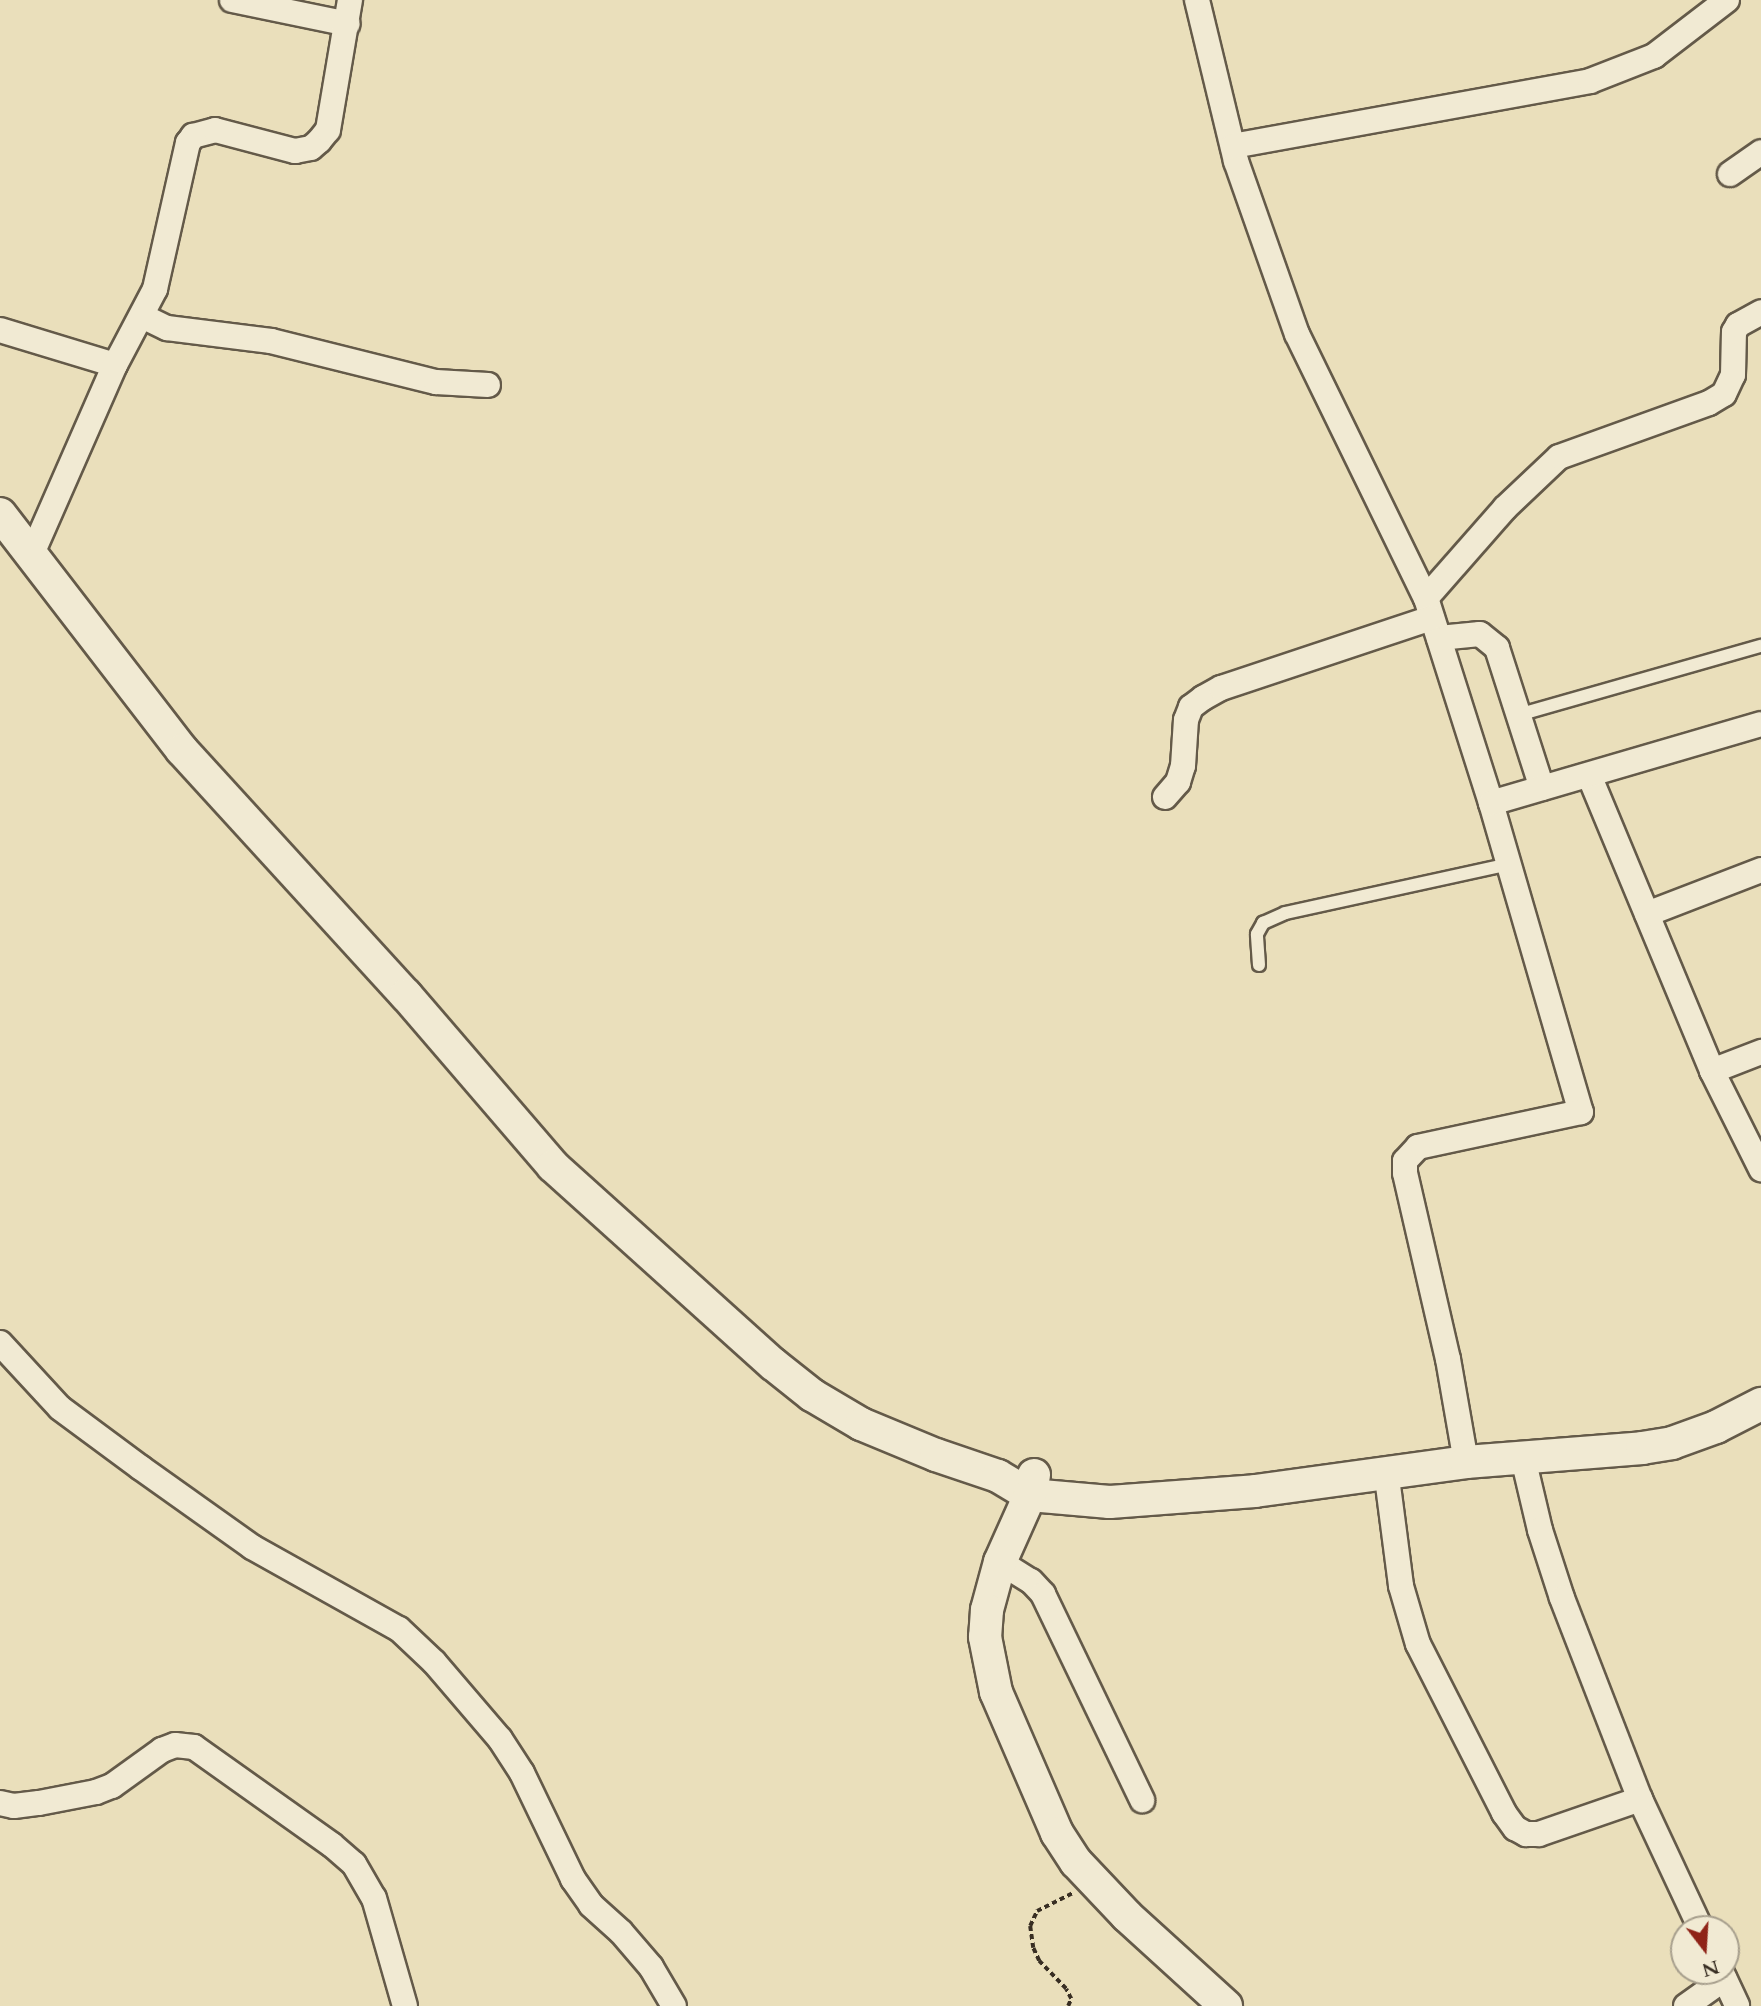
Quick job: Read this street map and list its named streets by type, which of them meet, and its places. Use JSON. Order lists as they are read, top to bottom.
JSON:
{
  "north": "bottom"
}
